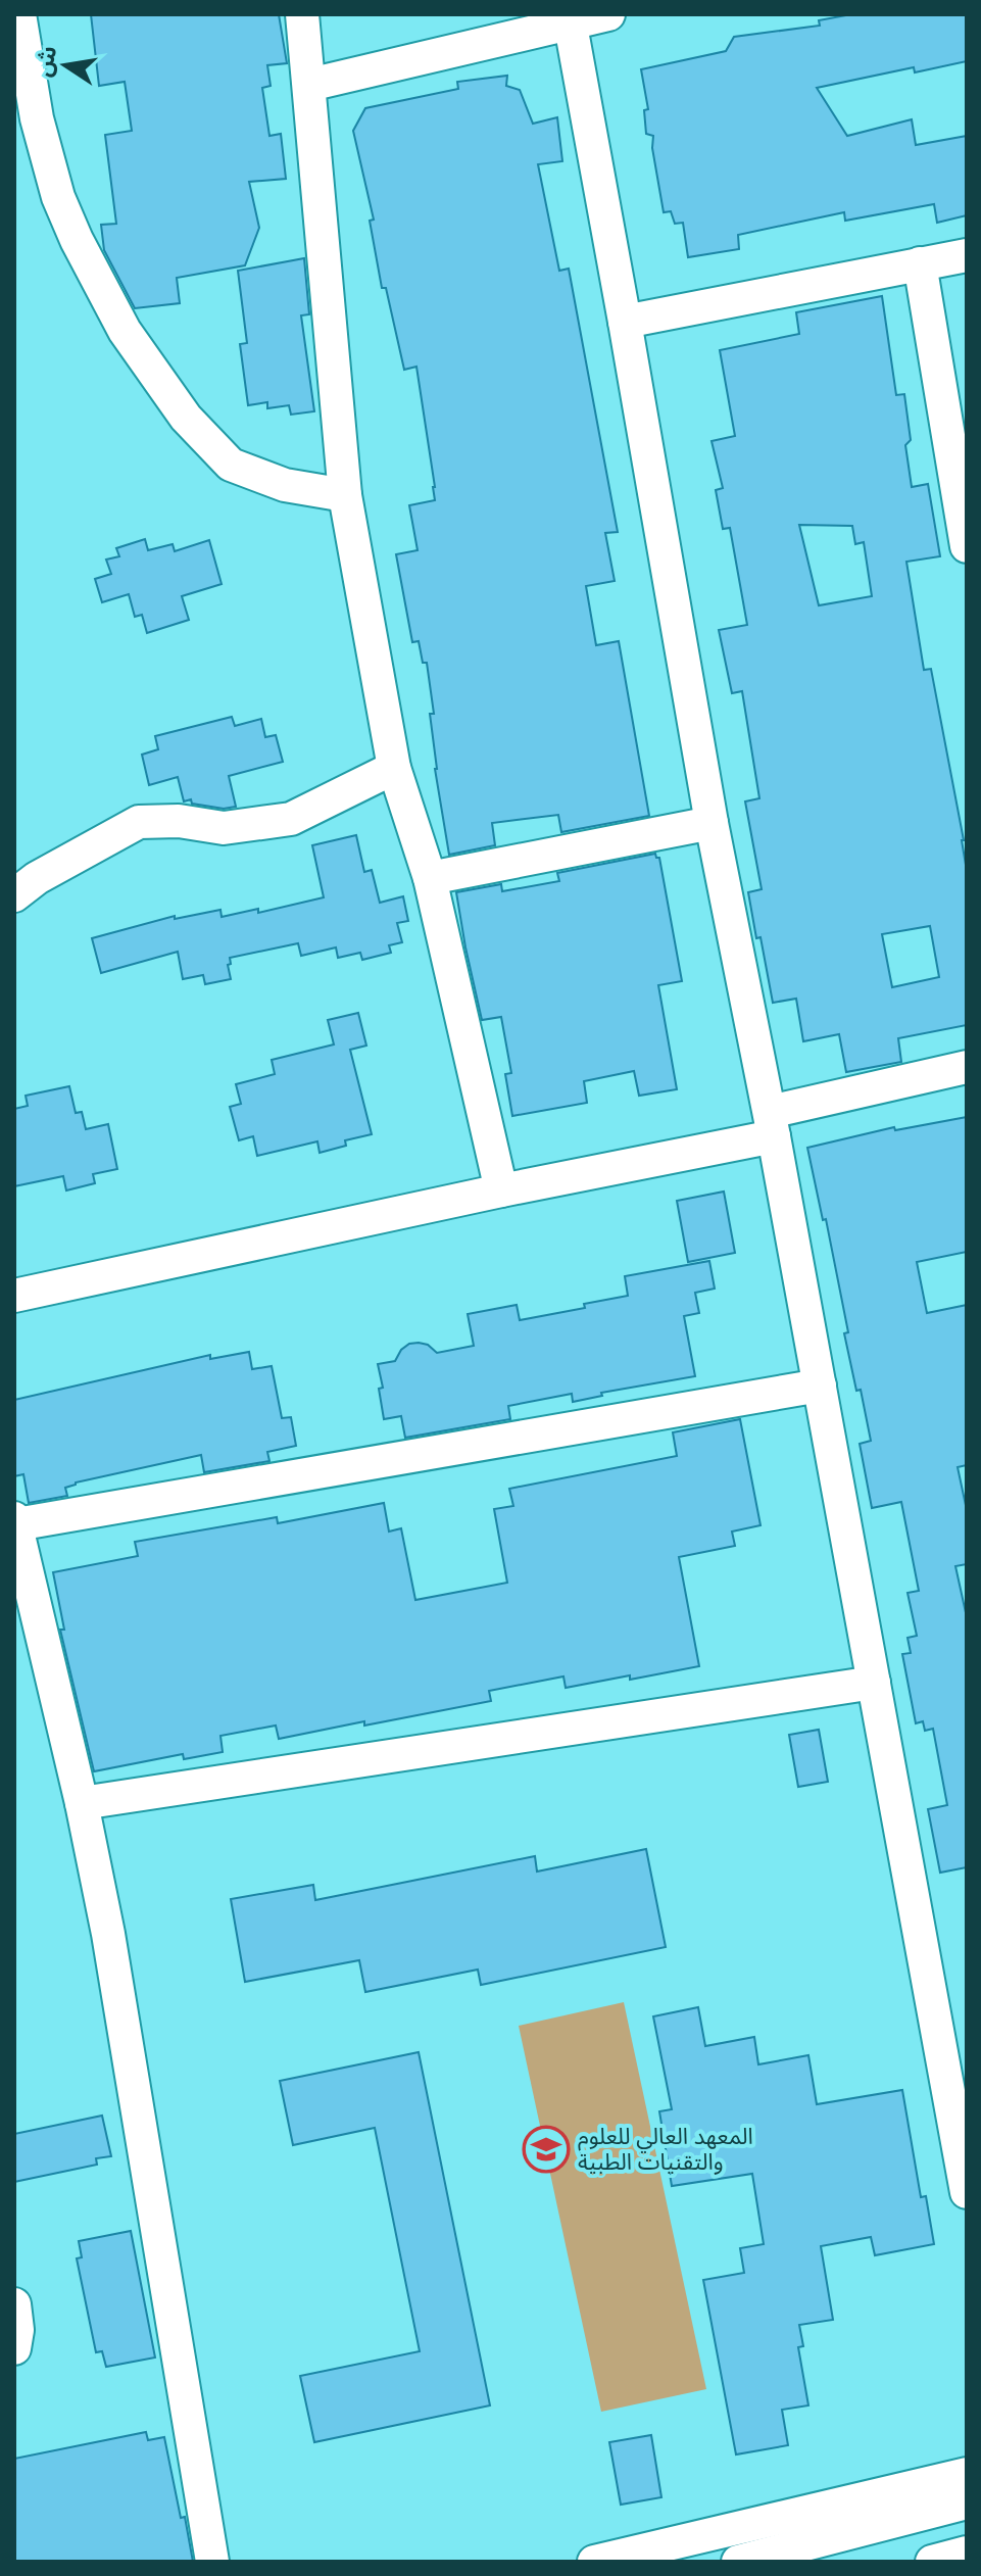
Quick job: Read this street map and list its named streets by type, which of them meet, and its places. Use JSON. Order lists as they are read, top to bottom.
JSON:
{
  "places": {
    "school or university": ["المعهد العالي للعلوم والتقنيات الطبية"]
  },
  "north": "left"
}
